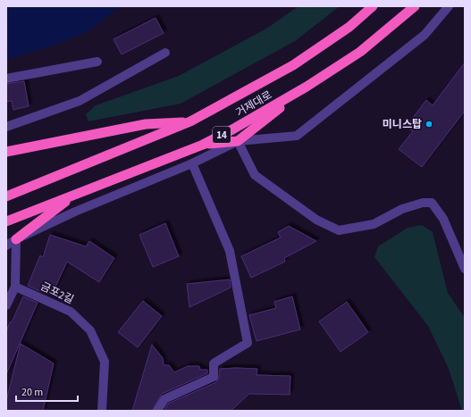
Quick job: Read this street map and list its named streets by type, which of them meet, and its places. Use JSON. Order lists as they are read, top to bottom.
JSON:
{
  "streets": {
    "highway": ["거제대로", "14"],
    "street": ["금포2길"]
  },
  "places": ["미니스탑"],
  "scale_bar": "20 m"
}
